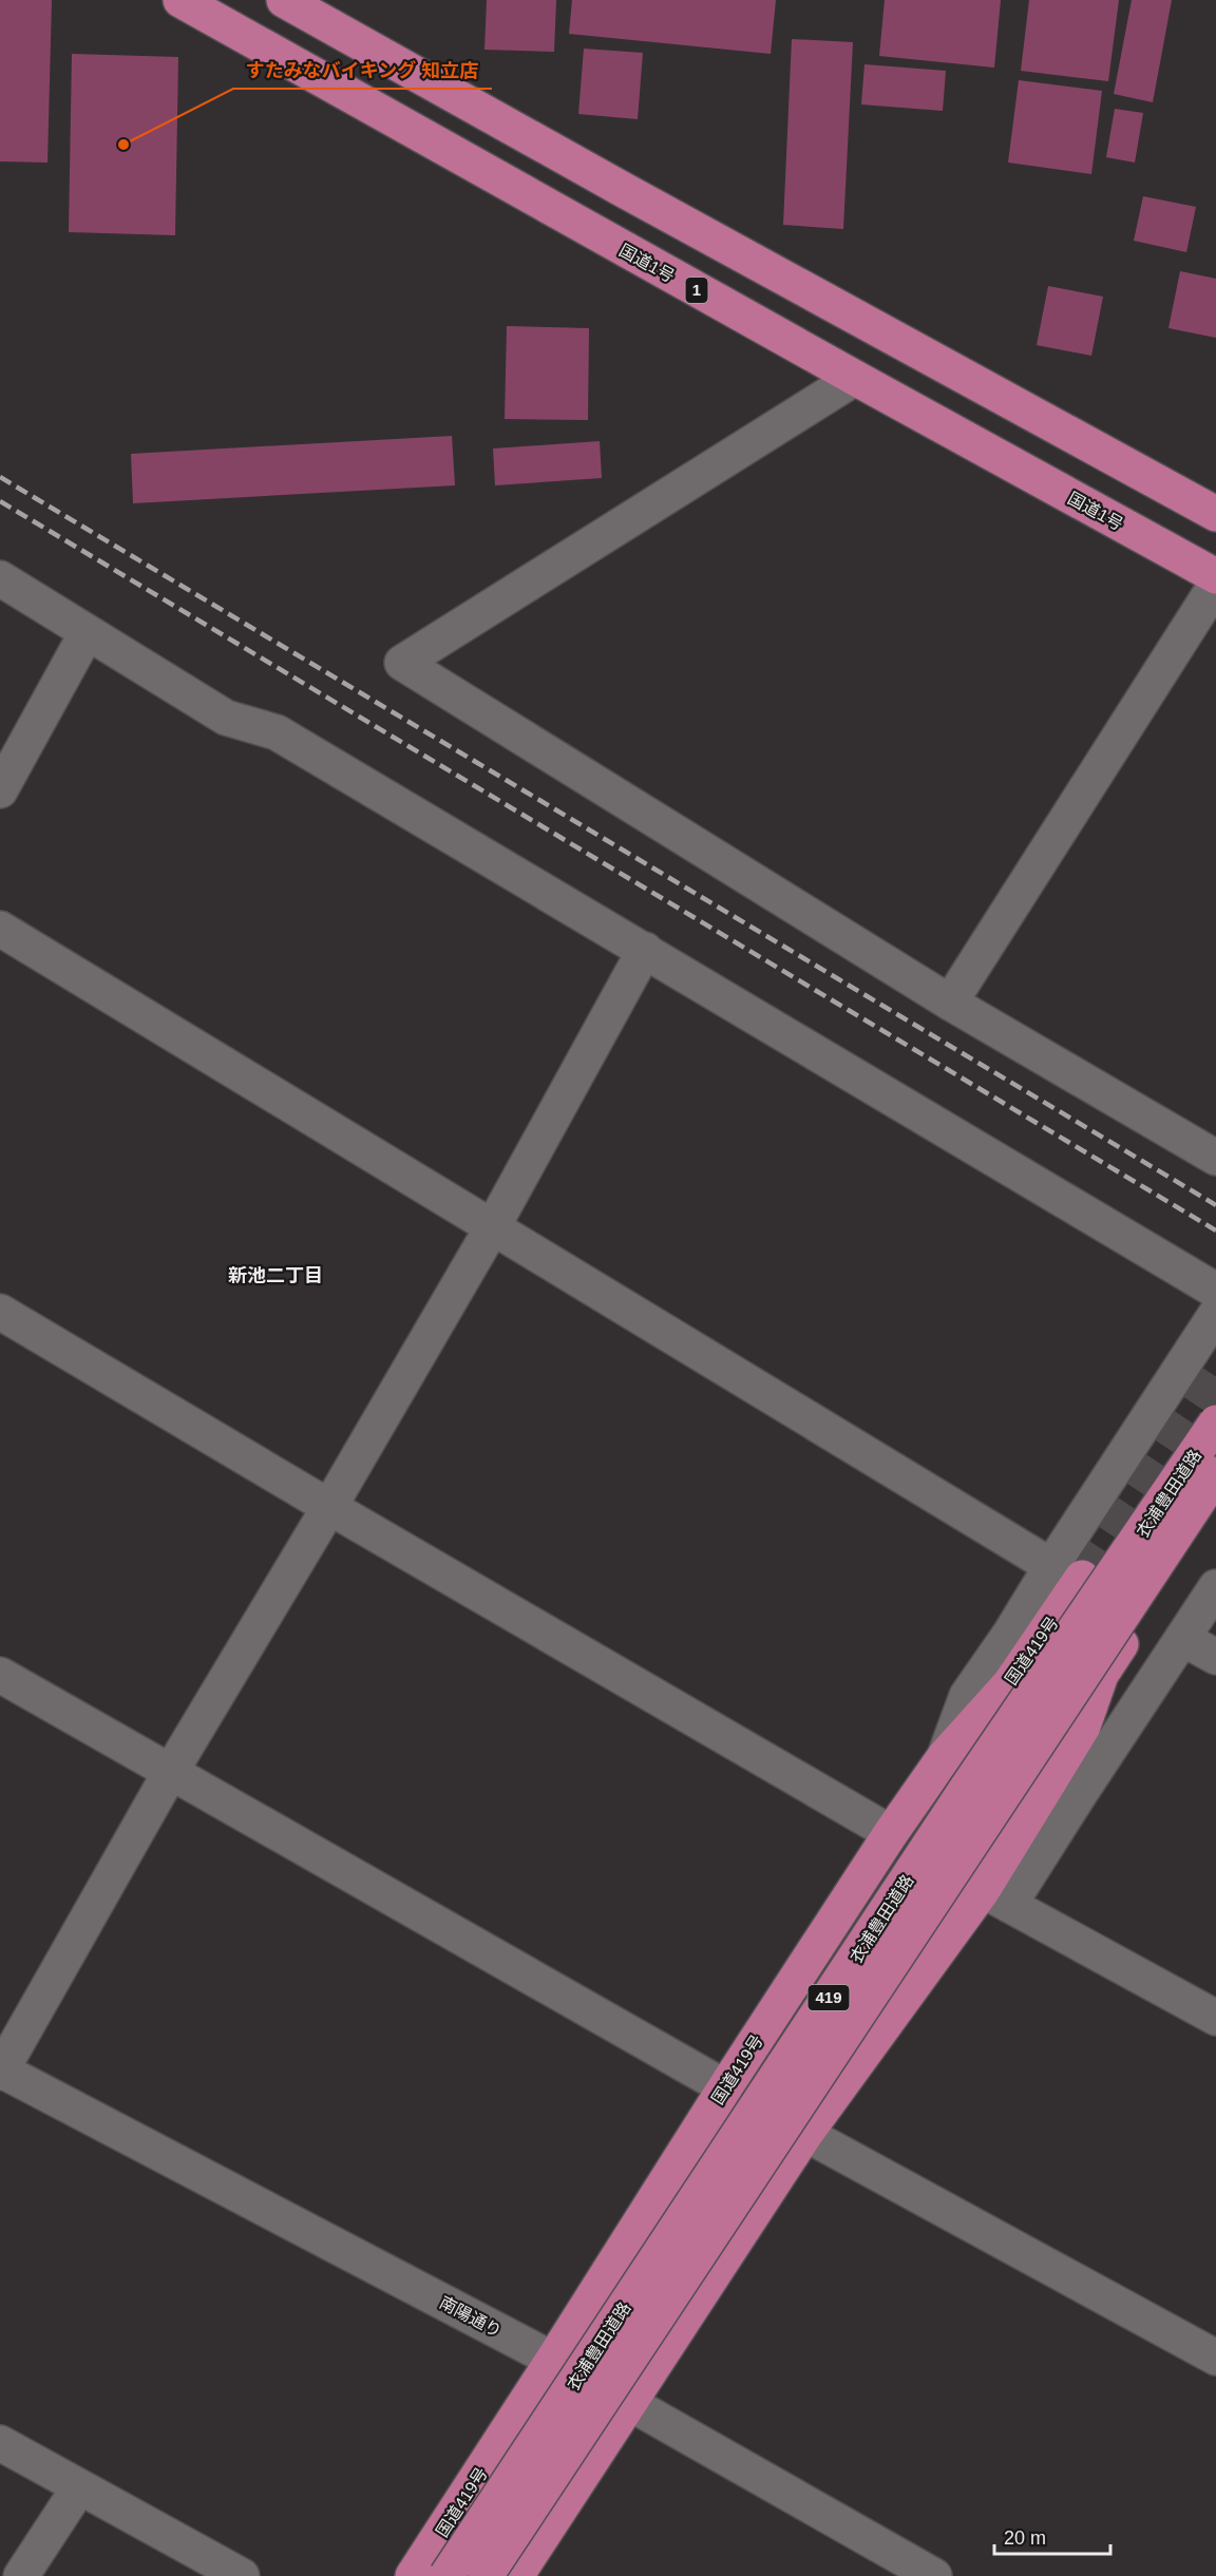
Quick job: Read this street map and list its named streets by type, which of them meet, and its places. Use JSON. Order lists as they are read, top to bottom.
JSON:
{
  "streets": {
    "highway": [
      "国道1号",
      "1",
      "衣浦豊田道路",
      "国道419号",
      "419"
    ],
    "street": ["南陽通り"]
  },
  "crossings": [
    ["国道419号", "南陽通り"]
  ],
  "districts": ["新池二丁目"],
  "places": ["すたみなバイキング 知立店"],
  "scale_bar": "20 m"
}
